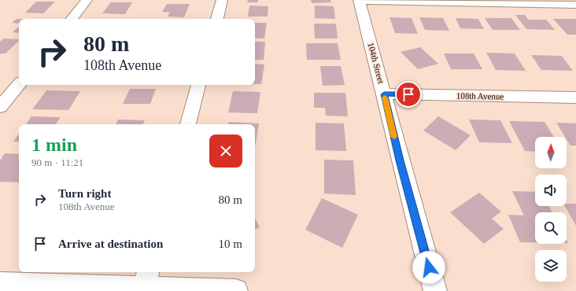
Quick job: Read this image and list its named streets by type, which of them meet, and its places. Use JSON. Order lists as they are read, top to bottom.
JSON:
{
  "streets": {
    "street": ["104th Street", "108th Avenue"]
  },
  "crossings": [
    ["104th Street", "108th Avenue"]
  ],
  "north": "top",
  "page": {
    "turn": ["80 m", "108th Avenue"],
    "heading": ["1 min", "90 m · 11:21"],
    "list": [
      {
        "name": "Turn right",
        "note": "108th Avenue",
        "value": "80 m"
      },
      {
        "name": "Arrive at destination",
        "value": "10 m"
      }
    ]
  }
}
